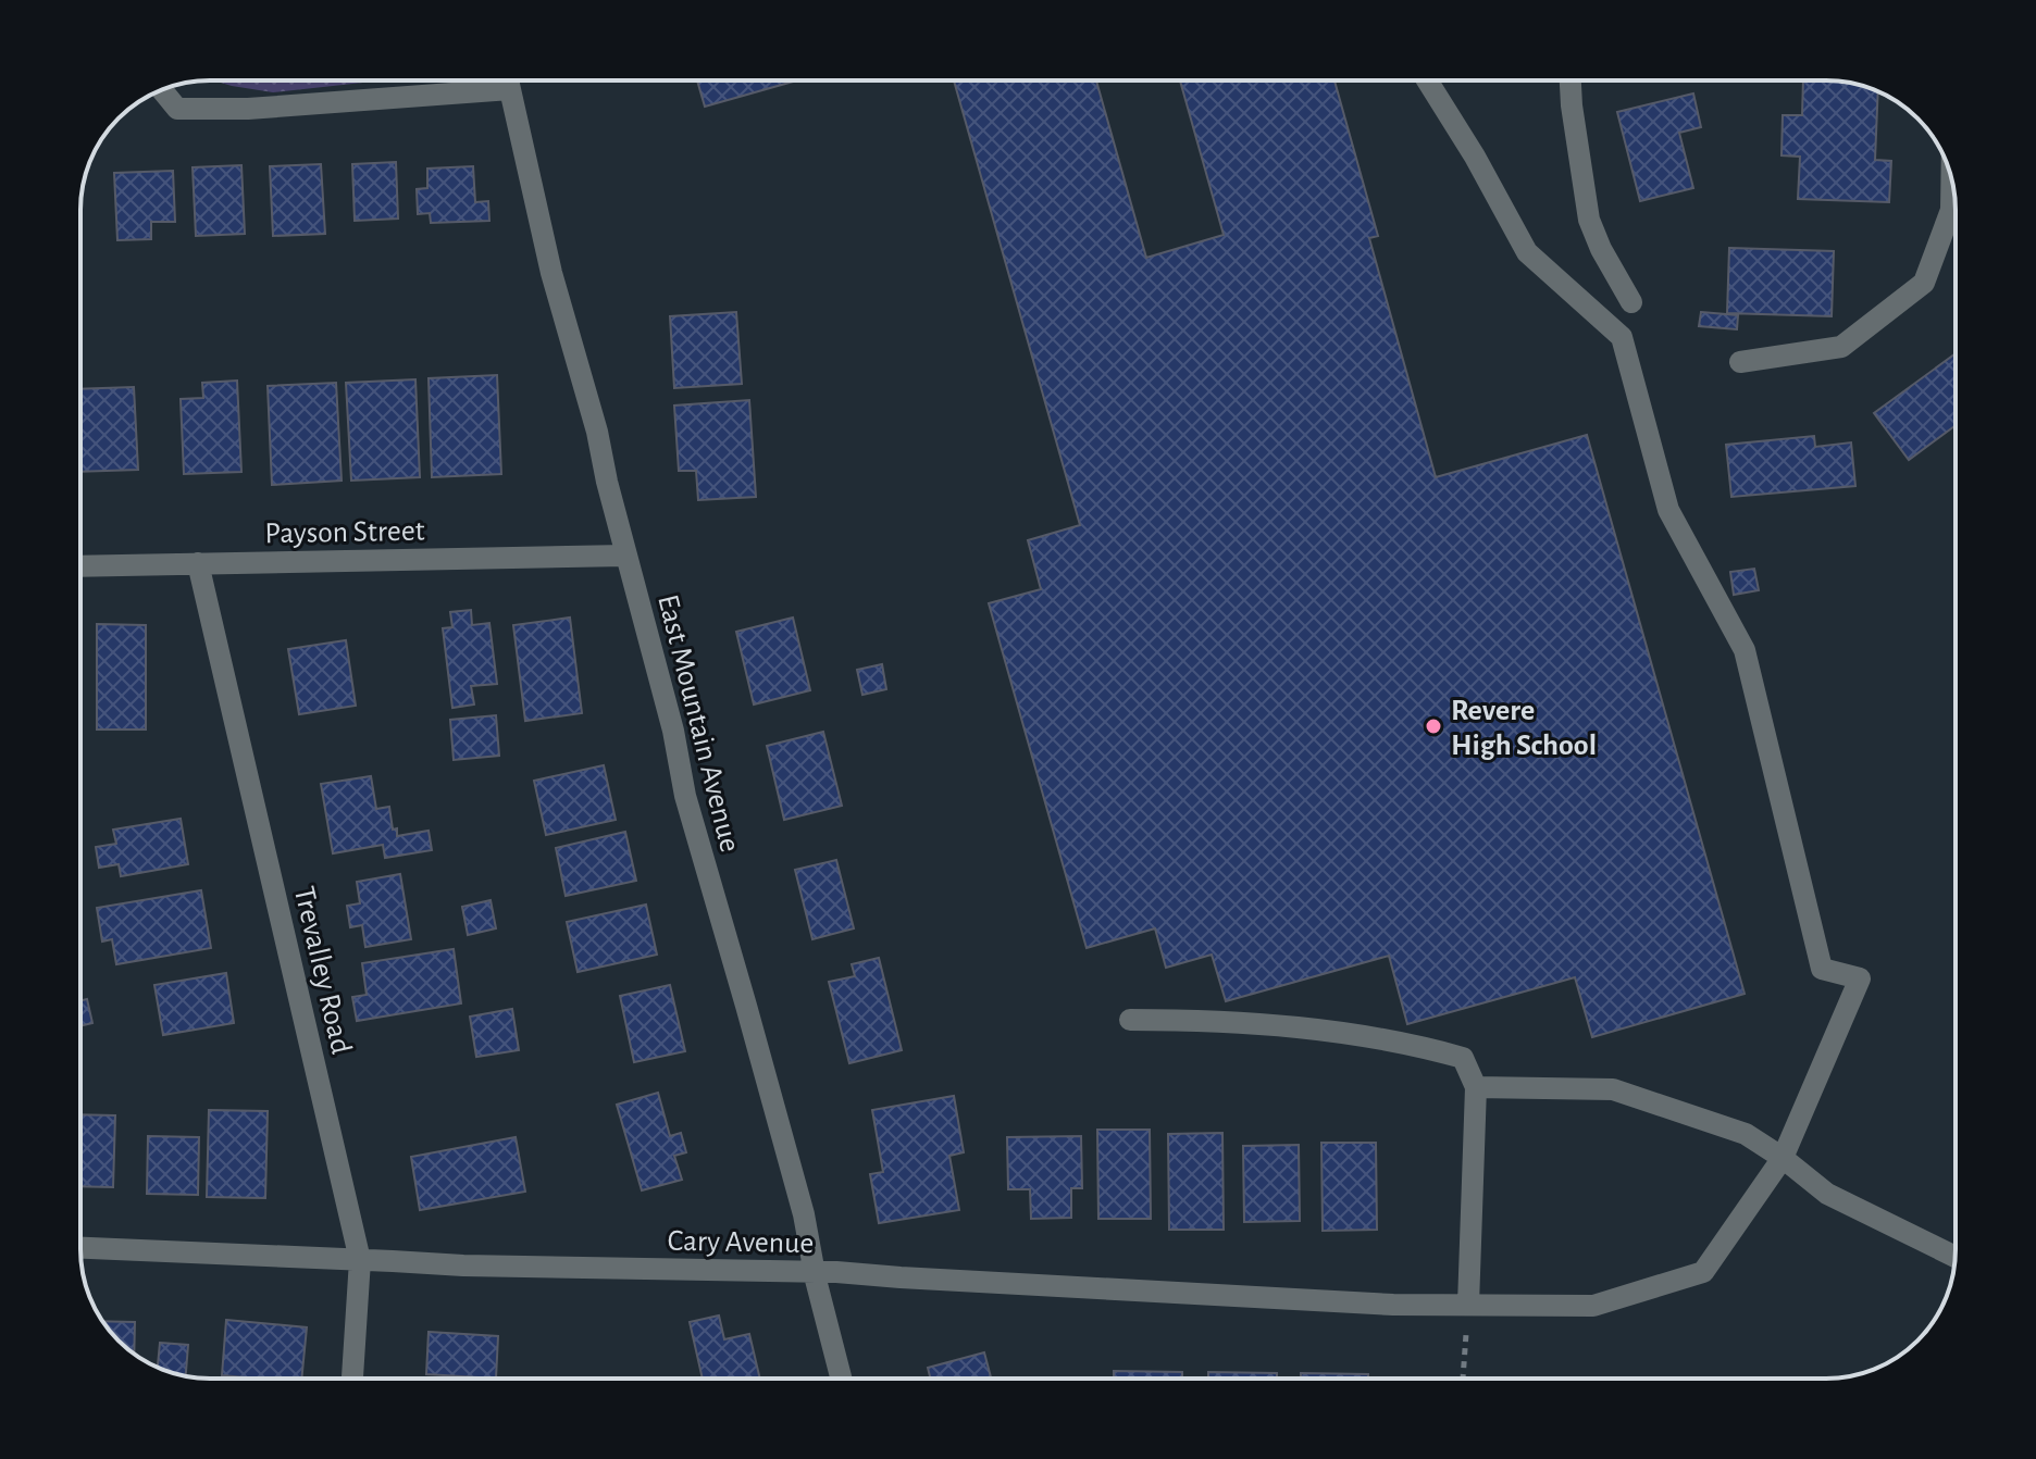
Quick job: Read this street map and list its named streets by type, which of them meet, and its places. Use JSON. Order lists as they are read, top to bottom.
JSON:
{
  "streets": {
    "street": [
      "Payson Street",
      "East Mountain Avenue",
      "Trevalley Road",
      "Cary Avenue"
    ]
  },
  "crossings": [
    ["Payson Street", "East Mountain Avenue"],
    ["Payson Street", "Trevalley Road"],
    ["East Mountain Avenue", "Cary Avenue"],
    ["Trevalley Road", "Cary Avenue"]
  ],
  "places": ["Revere High School"]
}
